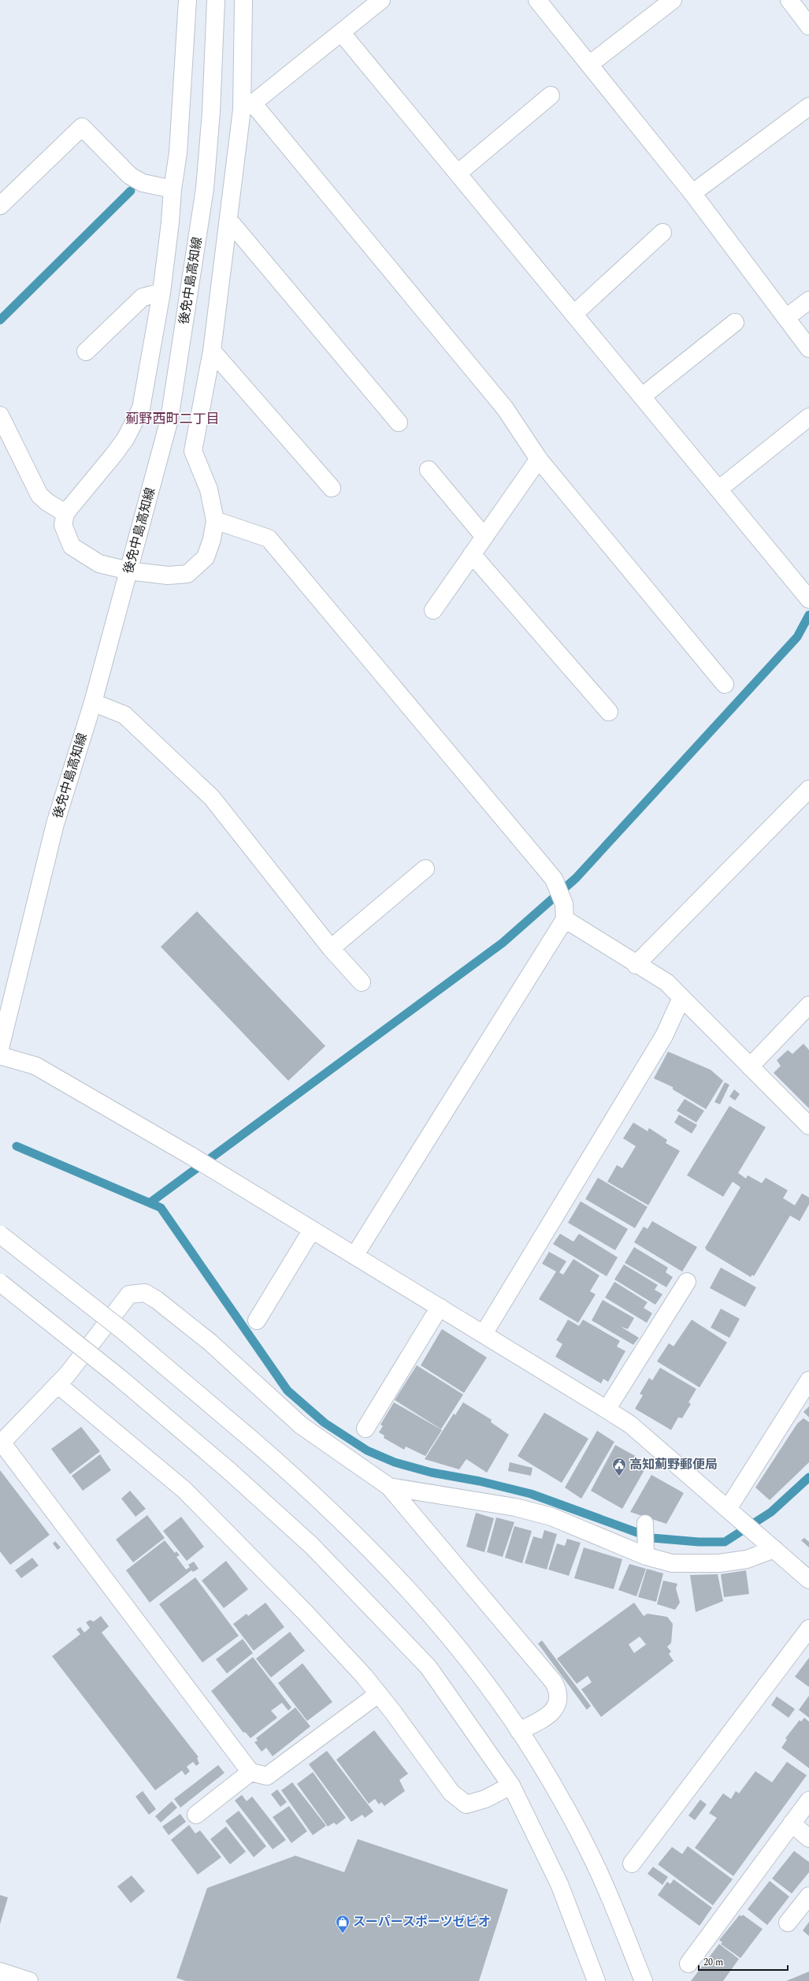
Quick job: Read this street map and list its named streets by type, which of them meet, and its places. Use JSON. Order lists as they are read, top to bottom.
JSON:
{
  "streets": {
    "street": ["後免中島高知線"]
  },
  "districts": ["薊野西町二丁目"],
  "places": {
    "public building": ["高知薊野郵便局"],
    "shop": ["スーパースポーツゼビオ"]
  },
  "scale_bar": "20 m"
}
